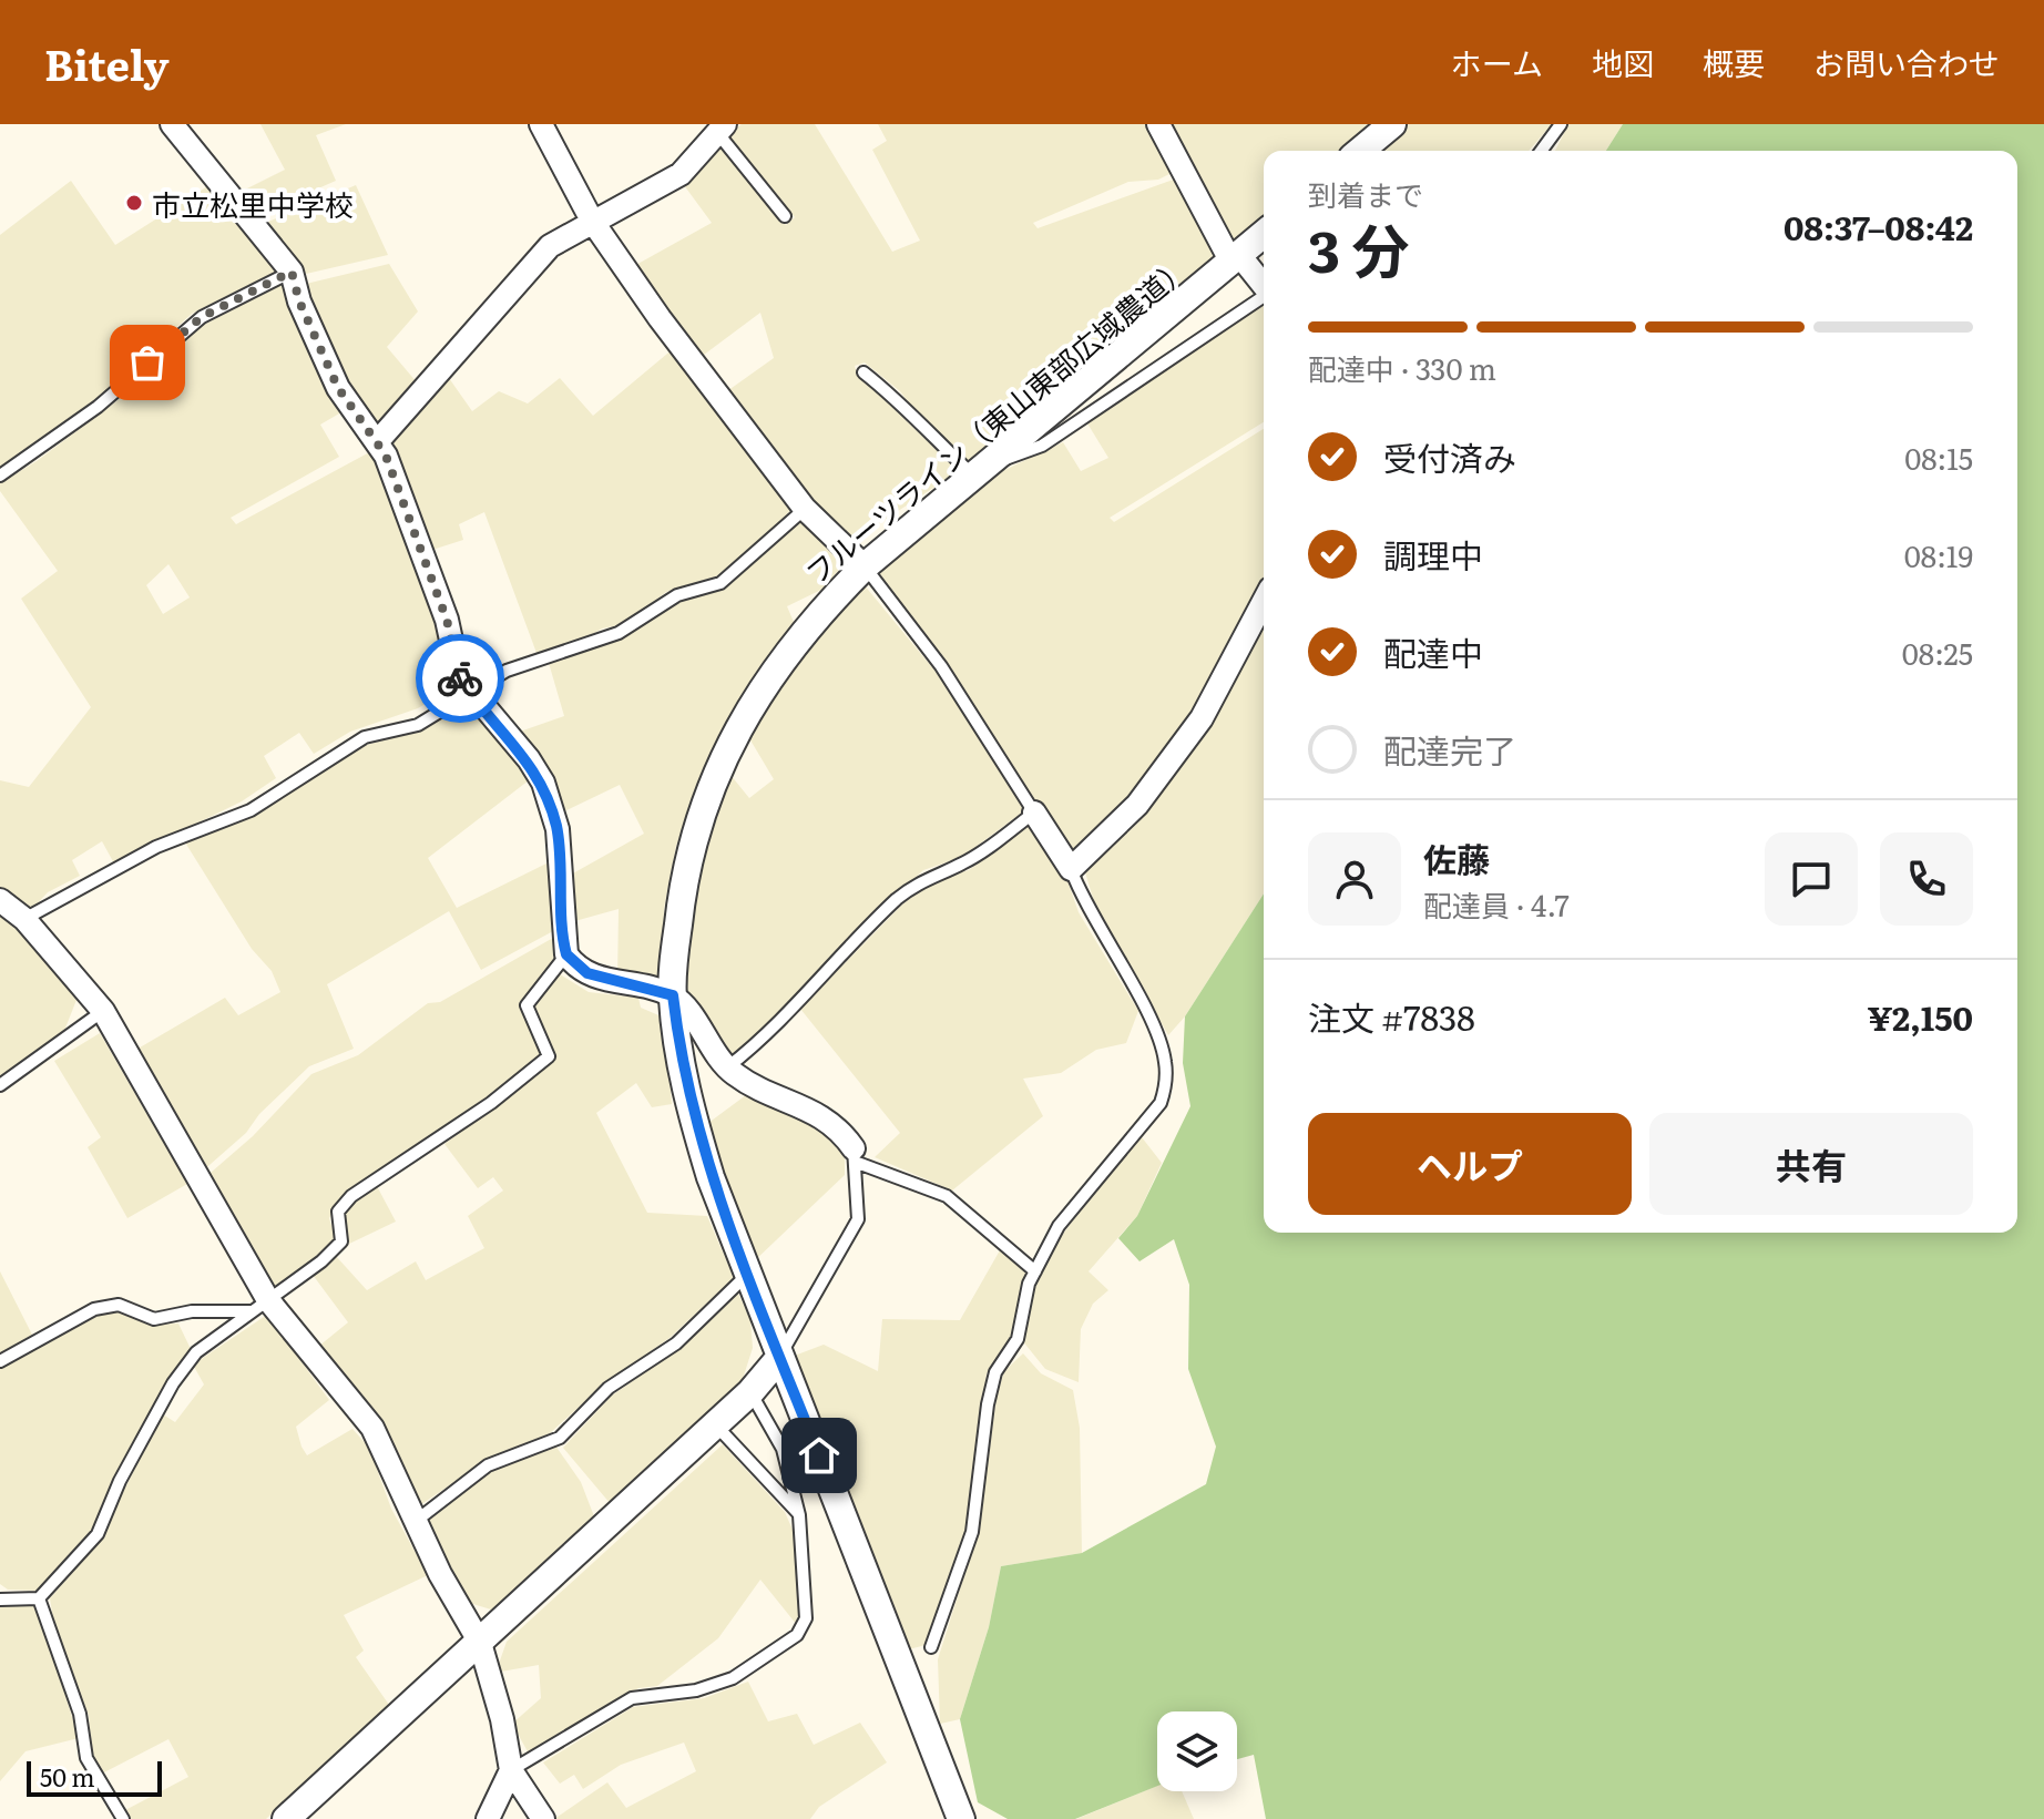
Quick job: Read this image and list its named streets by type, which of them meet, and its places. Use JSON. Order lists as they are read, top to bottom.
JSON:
{
  "streets": {
    "street": ["フルーツライン（東山東部広域農道）"]
  },
  "places": ["市立松里中学校"],
  "scale_bar": "50 m",
  "page": {
    "header": "Bitely",
    "nav": [
      "ホーム",
      "地図",
      "概要",
      "お問い合わせ"
    ],
    "heading": ["3 分", "到着まで", "08:37–08:42"],
    "panel": [
      "佐藤",
      "配達員 · 4.7",
      "注文 #7838",
      "¥2,150"
    ],
    "bar": "配達中 · 330 m",
    "list": [
      ["受付済み", "08:15"],
      ["調理中", "08:19"],
      ["配達中", "08:25"],
      "配達完了"
    ],
    "buttons": ["ヘルプ", "共有"],
    "scale": "50 m"
  }
}
